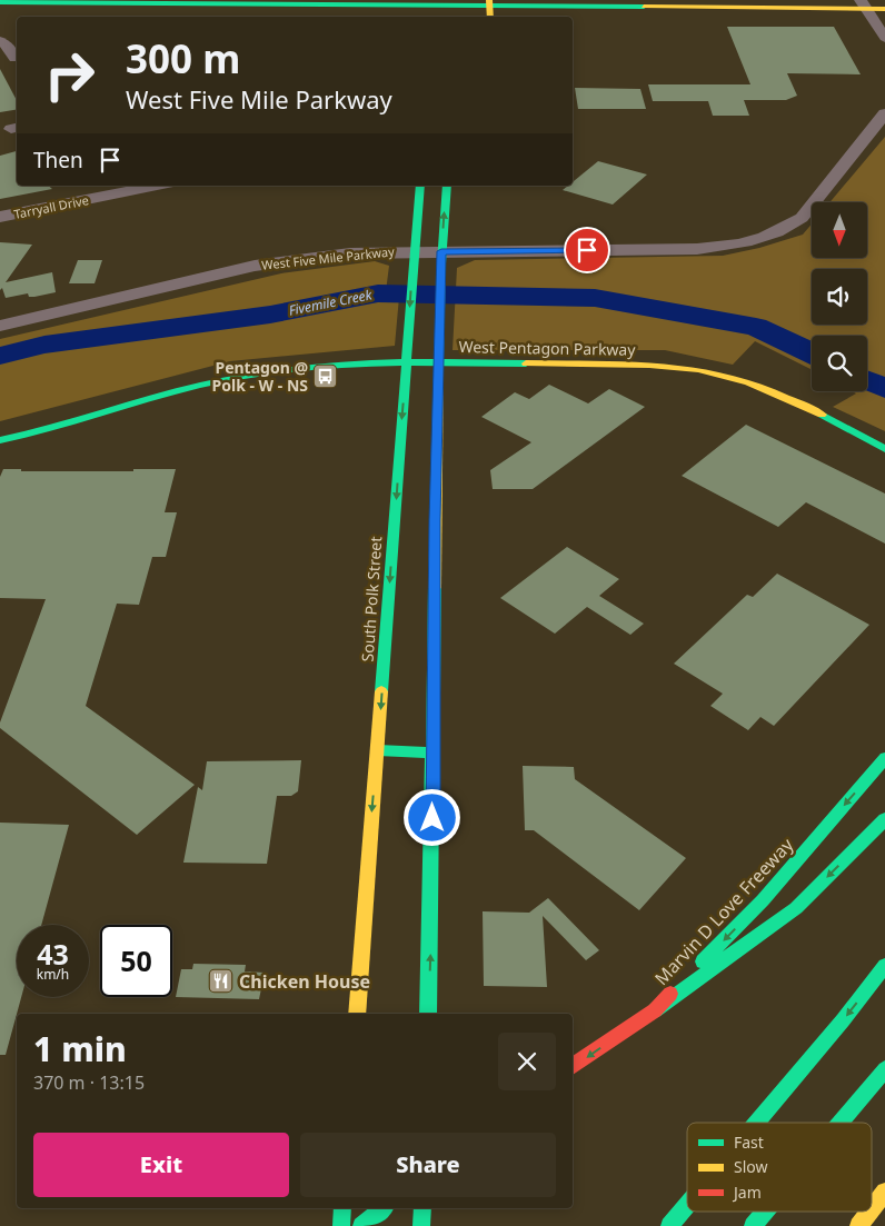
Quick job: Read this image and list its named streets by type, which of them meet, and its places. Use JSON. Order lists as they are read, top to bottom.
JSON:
{
  "streets": {
    "main road": ["West Pentagon Parkway", "South Polk Street", "Marvin D Love Freeway"],
    "street": ["Tarryall Drive", "West Five Mile Parkway"]
  },
  "crossings": [
    ["West Five Mile Parkway", "South Polk Street"],
    ["West Pentagon Parkway", "South Polk Street"]
  ],
  "water": ["Fivemile Creek"],
  "places": {
    "bus stop": ["Pentagon @ Polk - W - NS"],
    "restaurant": ["Chicken House"]
  },
  "legend": ["Fast", "Slow", "Jam"],
  "north": "bottom",
  "page": {
    "turn": ["300 m", "West Five Mile Parkway"],
    "then": "Then",
    "speed": "43 km/h",
    "limit": "50",
    "heading": ["1 min", "370 m · 13:15"],
    "buttons": ["Exit", "Share"]
  }
}
